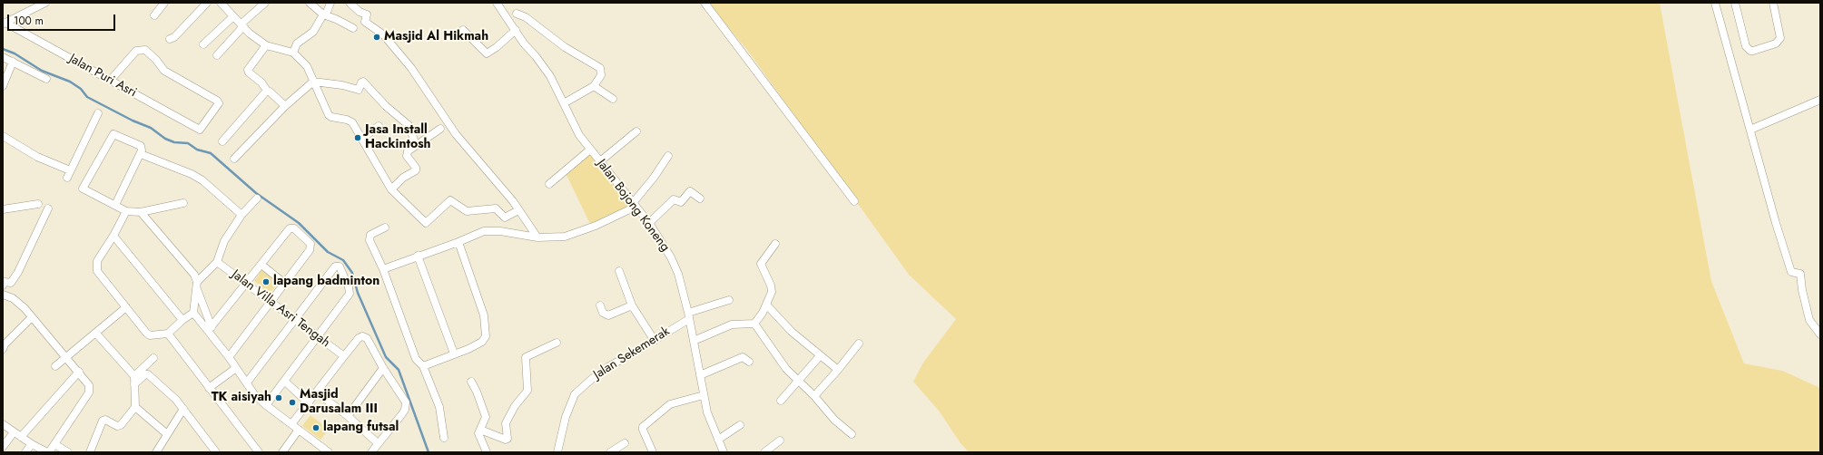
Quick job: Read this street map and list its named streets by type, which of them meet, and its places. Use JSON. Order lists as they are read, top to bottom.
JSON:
{
  "streets": {
    "street": [
      "Jalan Puri Asri",
      "Jalan Bojong Koneng",
      "Jalan Villa Asri Tengah",
      "Jalan Sekemerak"
    ]
  },
  "crossings": [
    ["Jalan Bojong Koneng", "Jalan Sekemerak"]
  ],
  "places": [
    "Masjid Al Hikmah",
    "Jasa Install Hackintosh",
    "lapang badminton",
    "TK aisiyah",
    "Masjid Darusalam III",
    "lapang futsal"
  ],
  "scale_bar": "100 m"
}
